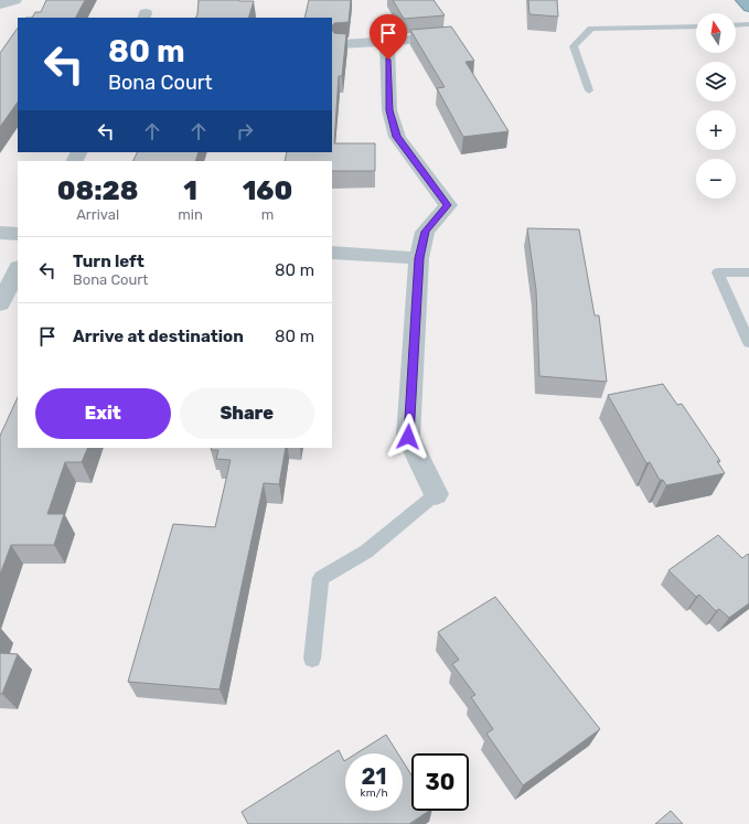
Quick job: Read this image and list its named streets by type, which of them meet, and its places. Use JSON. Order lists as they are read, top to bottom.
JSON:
{
  "north": "top",
  "page": {
    "map_buttons": ["+", "−"],
    "turn": ["80 m", "Bona Court"],
    "eta": [
      "08:28",
      "Arrival",
      "1",
      "min",
      "160",
      "m"
    ],
    "list": [
      {
        "name": "Turn left",
        "note": "Bona Court",
        "value": "80 m"
      },
      {
        "name": "Arrive at destination",
        "value": "80 m"
      }
    ],
    "buttons": ["Exit", "Share"],
    "speed": "21 km/h",
    "limit": "30"
  }
}
